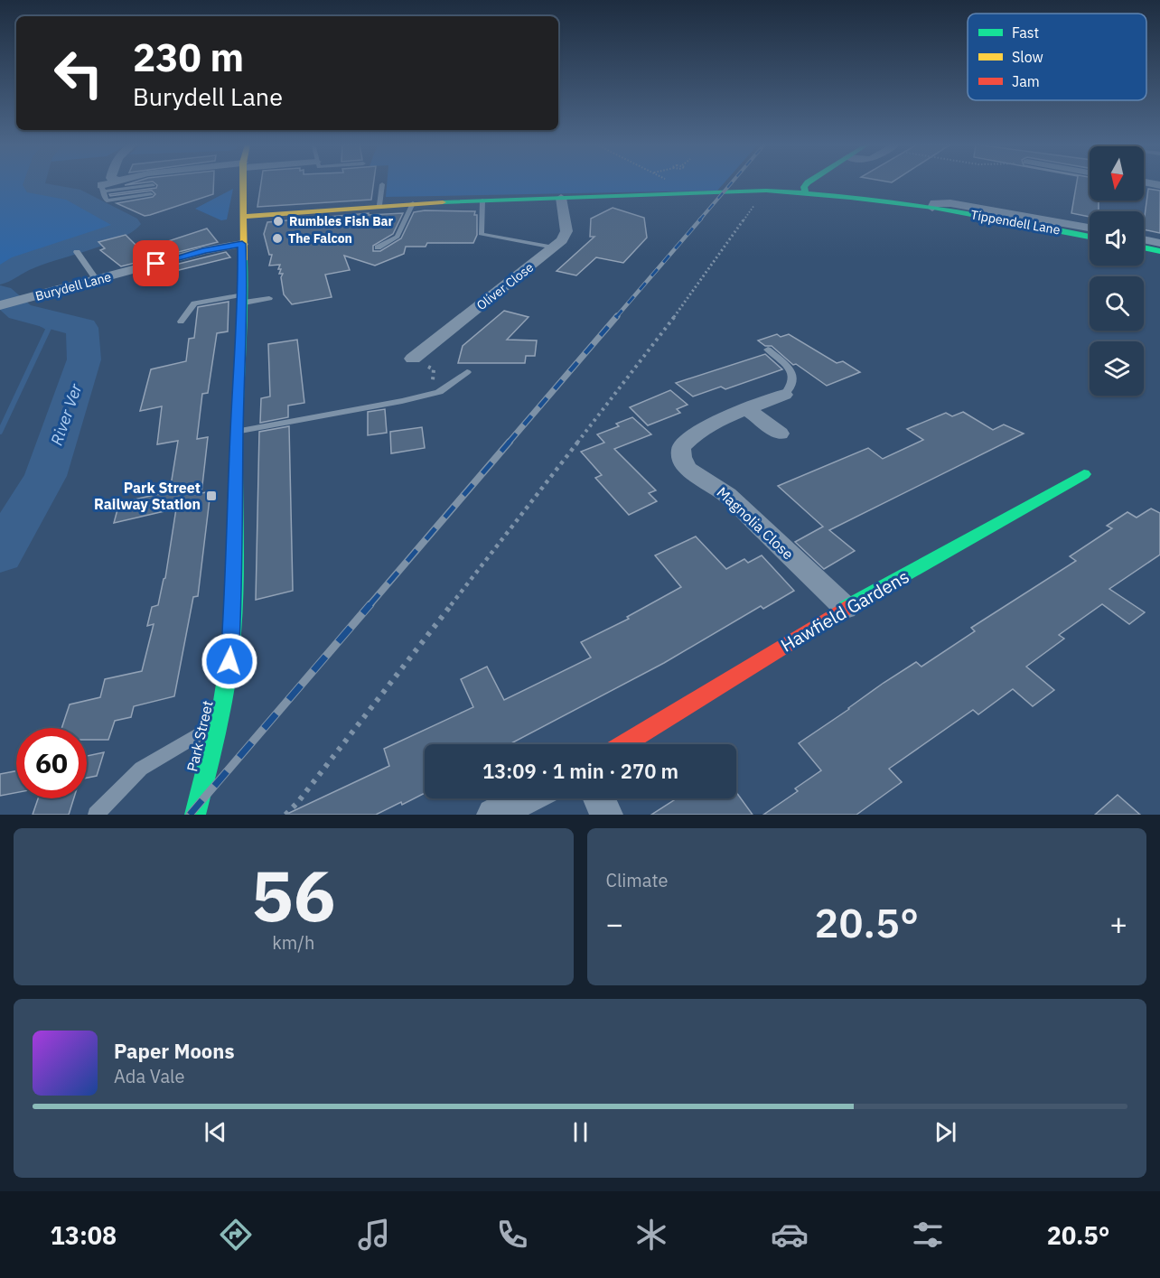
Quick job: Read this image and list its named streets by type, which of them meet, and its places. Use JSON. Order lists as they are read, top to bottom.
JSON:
{
  "streets": {
    "street": [
      "Tippendell Lane",
      "Burydell Lane",
      "Oliver Close",
      "Magnolia Close",
      "Hawfield Gardens",
      "Park Street"
    ]
  },
  "crossings": [
    ["Tippendell Lane", "Oliver Close"],
    ["Tippendell Lane", "Park Street"],
    ["Burydell Lane", "Park Street"],
    ["Magnolia Close", "Hawfield Gardens"]
  ],
  "water": ["River Ver"],
  "places": {
    "other": ["Rumbles Fish Bar", "The Falcon"],
    "transit": ["Park Street Railway Station"]
  },
  "legend": ["Fast", "Slow", "Jam"],
  "north": "bottom",
  "page": {
    "turn": ["230 m", "Burydell Lane"],
    "limit": "60",
    "trip": "13:09 · 1 min · 270 m",
    "tile": [
      ["56", "km/h"],
      "Climate"
    ],
    "heat": ["−", "20.5°", "+"],
    "song": ["Paper Moons", "Ada Vale"],
    "tabs": ["13:08", "20.5°"]
  }
}
